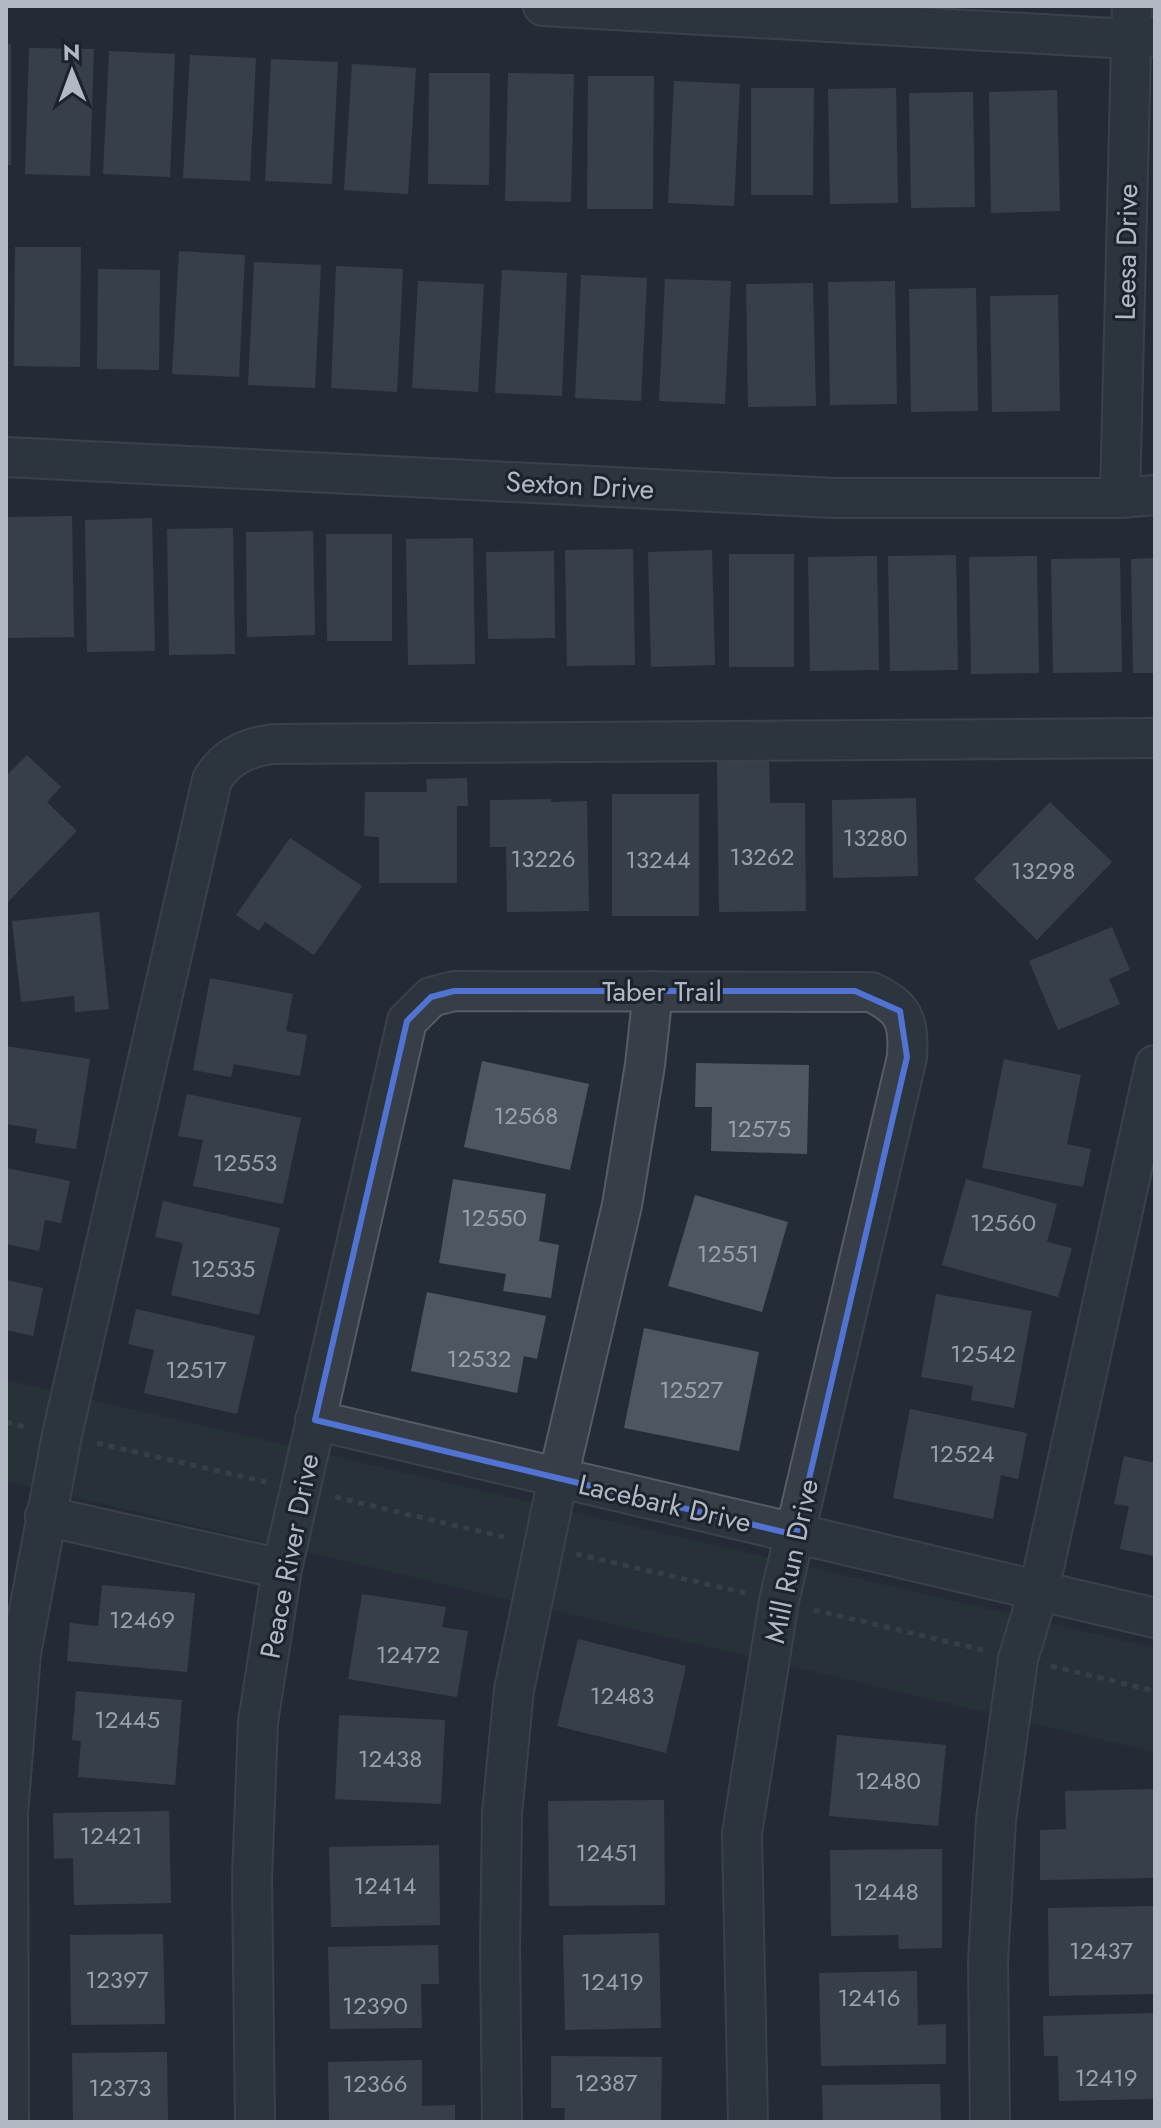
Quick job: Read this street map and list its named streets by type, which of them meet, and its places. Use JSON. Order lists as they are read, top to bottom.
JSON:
{
  "streets": {
    "street": [
      "Leesa Drive",
      "Sexton Drive",
      "Taber Trail",
      "Lacebark Drive",
      "Peace River Drive",
      "Mill Run Drive"
    ]
  },
  "crossings": [
    ["Leesa Drive", "Sexton Drive"],
    ["Taber Trail", "Peace River Drive"],
    ["Taber Trail", "Mill Run Drive"],
    ["Lacebark Drive", "Peace River Drive"],
    ["Lacebark Drive", "Mill Run Drive"]
  ],
  "house_numbers": [
    "13280",
    "13262",
    "13226",
    "13244",
    "13298",
    "12568",
    "12575",
    "12553",
    "12550",
    "12560",
    "12551",
    "12535",
    "12542",
    "12532",
    "12517",
    "12527",
    "12524",
    "12469",
    "12472",
    "12483",
    "12445",
    "12438",
    "12480",
    "12421",
    "12451",
    "12414",
    "12448",
    "12437",
    "12397",
    "12419",
    "12416",
    "12390",
    "12419",
    "12387",
    "12366",
    "12373"
  ],
  "north": "top"
}
